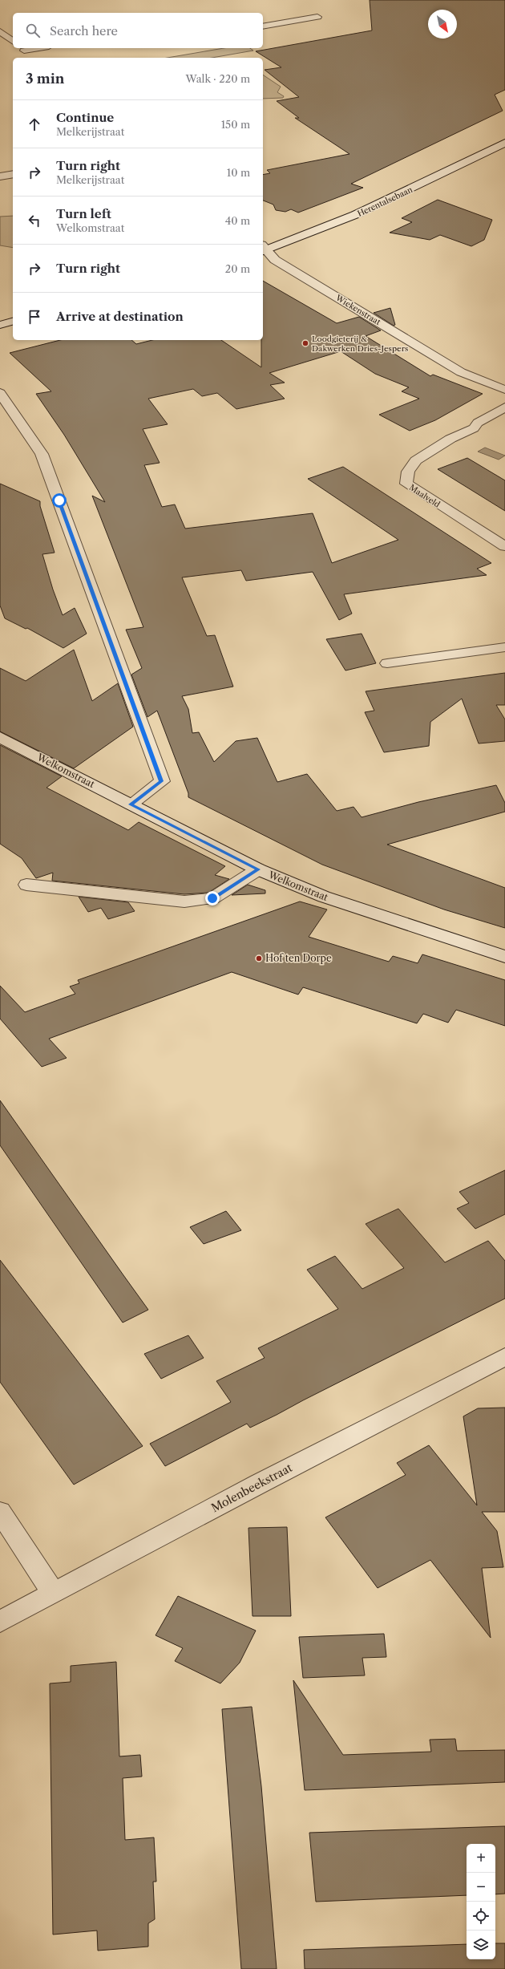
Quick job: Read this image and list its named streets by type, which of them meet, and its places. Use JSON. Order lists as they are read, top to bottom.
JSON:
{
  "streets": {
    "street": [
      "Herentalsebaan",
      "Wiekenstraat",
      "Maalveld",
      "Welkomstraat",
      "Molenbeekstraat"
    ]
  },
  "crossings": [
    ["Herentalsebaan", "Wiekenstraat"]
  ],
  "places": ["Loodgieterij & Dakwerken Dries-Jespers", "Hof ten Dorpe"],
  "north": "bottom right",
  "page": {
    "search": "Search here",
    "heading": ["3 min", "Walk · 220 m"],
    "list": [
      ["Continue", "Melkerijstraat", "150 m"],
      ["Turn right", "Melkerijstraat", "10 m"],
      ["Turn left", "Welkomstraat", "40 m"],
      ["Turn right", "20 m"],
      "Arrive at destination"
    ],
    "map_buttons": ["+", "−"]
  }
}
